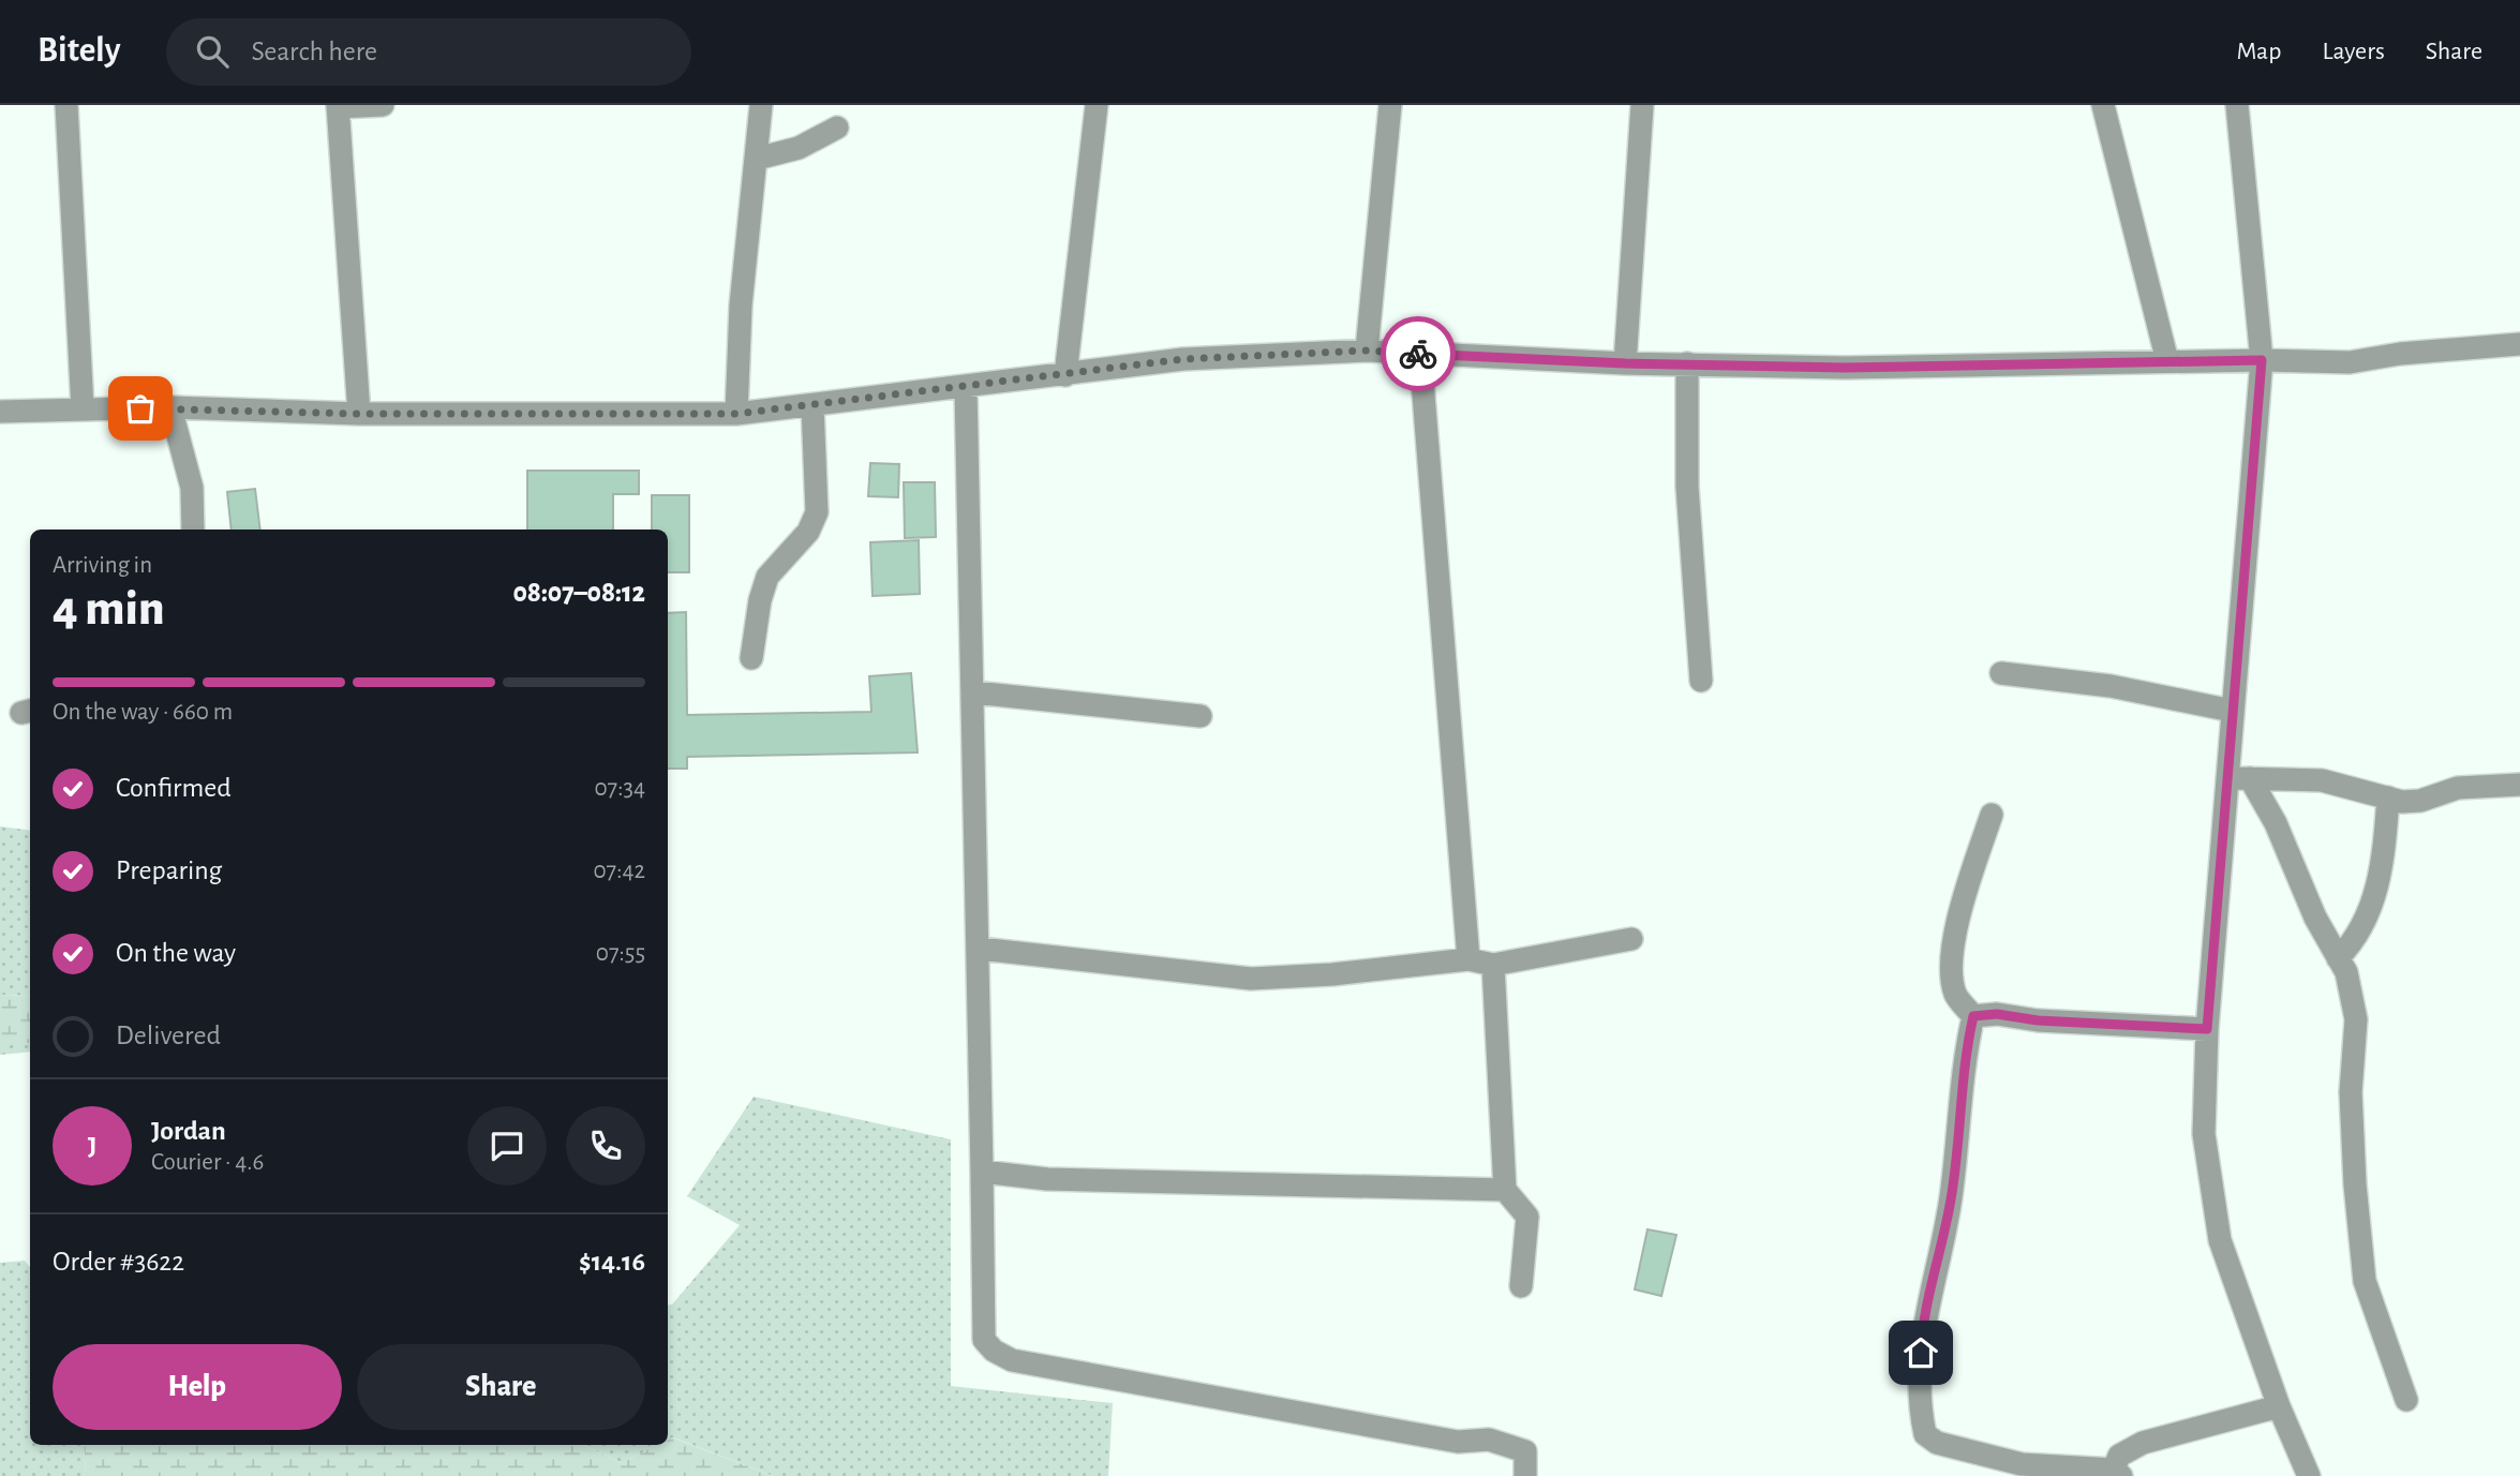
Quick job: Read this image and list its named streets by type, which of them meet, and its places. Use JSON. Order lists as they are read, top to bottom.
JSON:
{
  "page": {
    "header": "Bitely",
    "search": "Search here",
    "nav": ["Map", "Layers", "Share"],
    "heading": ["4 min", "Arriving in", "08:07–08:12"],
    "panel": [
      "Jordan",
      "Courier · 4.6",
      "Order #3622",
      "$14.16"
    ],
    "bar": "On the way · 660 m",
    "list": [
      ["Confirmed", "07:34"],
      ["Preparing", "07:42"],
      ["On the way", "07:55"],
      "Delivered"
    ],
    "round": "J",
    "buttons": ["Help", "Share"]
  }
}
